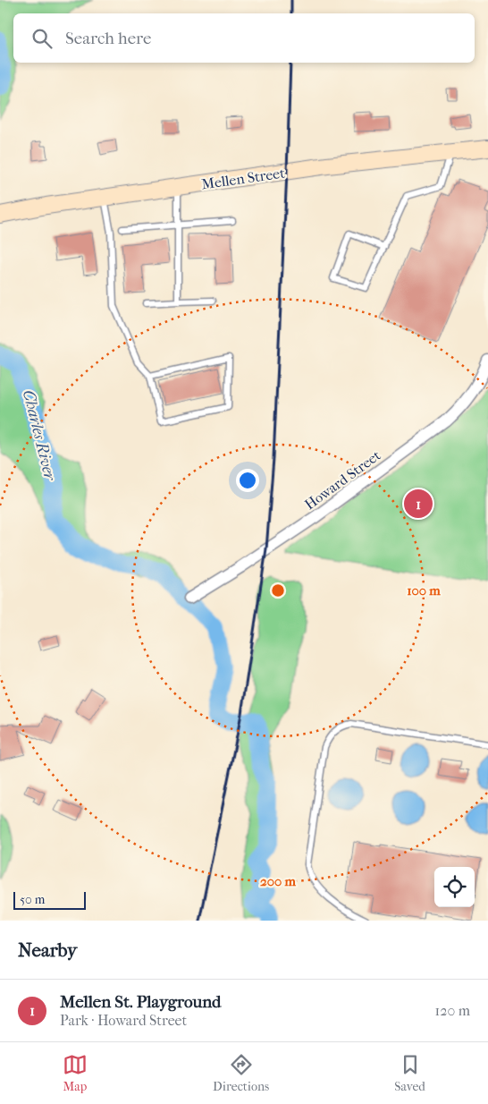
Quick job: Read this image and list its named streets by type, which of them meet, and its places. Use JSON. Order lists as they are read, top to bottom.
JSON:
{
  "streets": {
    "street": ["Mellen Street", "Howard Street"]
  },
  "water": ["Charles River"],
  "scale_bar": "50 m",
  "page": {
    "search": "Search here",
    "pins": "1",
    "scale": "50 m",
    "heading": "Nearby",
    "list": [
      {
        "mark": "1",
        "name": "Mellen St. Playground",
        "note": "Park · Howard Street",
        "value": "120 m"
      }
    ],
    "nav": ["Map", "Directions", "Saved"]
  },
  "rings": ["100 m", "200 m"]
}
